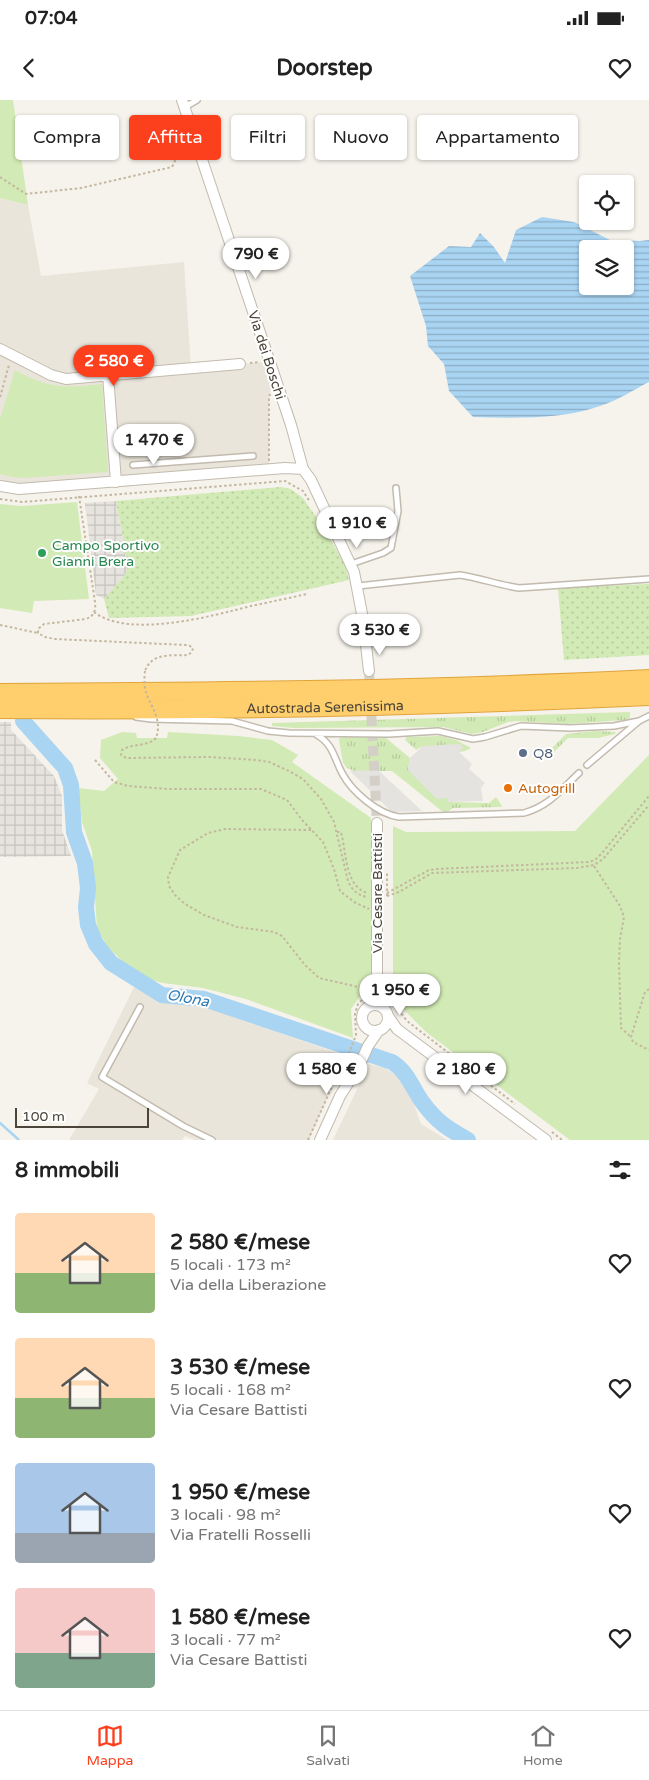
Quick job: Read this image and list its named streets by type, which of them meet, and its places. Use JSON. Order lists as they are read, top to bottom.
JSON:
{
  "streets": {
    "highway": ["Autostrada Serenissima"],
    "street": ["Via dei Boschi", "Via Cesare Battisti"]
  },
  "water": ["Olona"],
  "places": ["Campo Sportivo Gianni Brera", "Q8", "Autogrill"],
  "scale_bar": "100 m",
  "page": {
    "status": "07:04",
    "header": "Doorstep",
    "chip": [
      "Compra",
      "Affitta",
      "Filtri",
      "Nuovo",
      "Appartamento"
    ],
    "price": [
      "790 €",
      "2 580 €",
      "1 470 €",
      "1 910 €",
      "3 530 €",
      "1 950 €",
      "1 580 €",
      "2 180 €"
    ],
    "scale": "100 m",
    "heading": "8 immobili",
    "list": [
      {
        "name": "2 580 €/mese",
        "note": "5 locali · 173 m² · Via della Liberazione"
      },
      {
        "name": "3 530 €/mese",
        "note": "5 locali · 168 m² · Via Cesare Battisti"
      },
      {
        "name": "1 950 €/mese",
        "note": "3 locali · 98 m² · Via Fratelli Rosselli"
      },
      {
        "name": "1 580 €/mese",
        "note": "3 locali · 77 m² · Via Cesare Battisti"
      }
    ],
    "tabs": ["Mappa", "Salvati", "Home"]
  }
}
